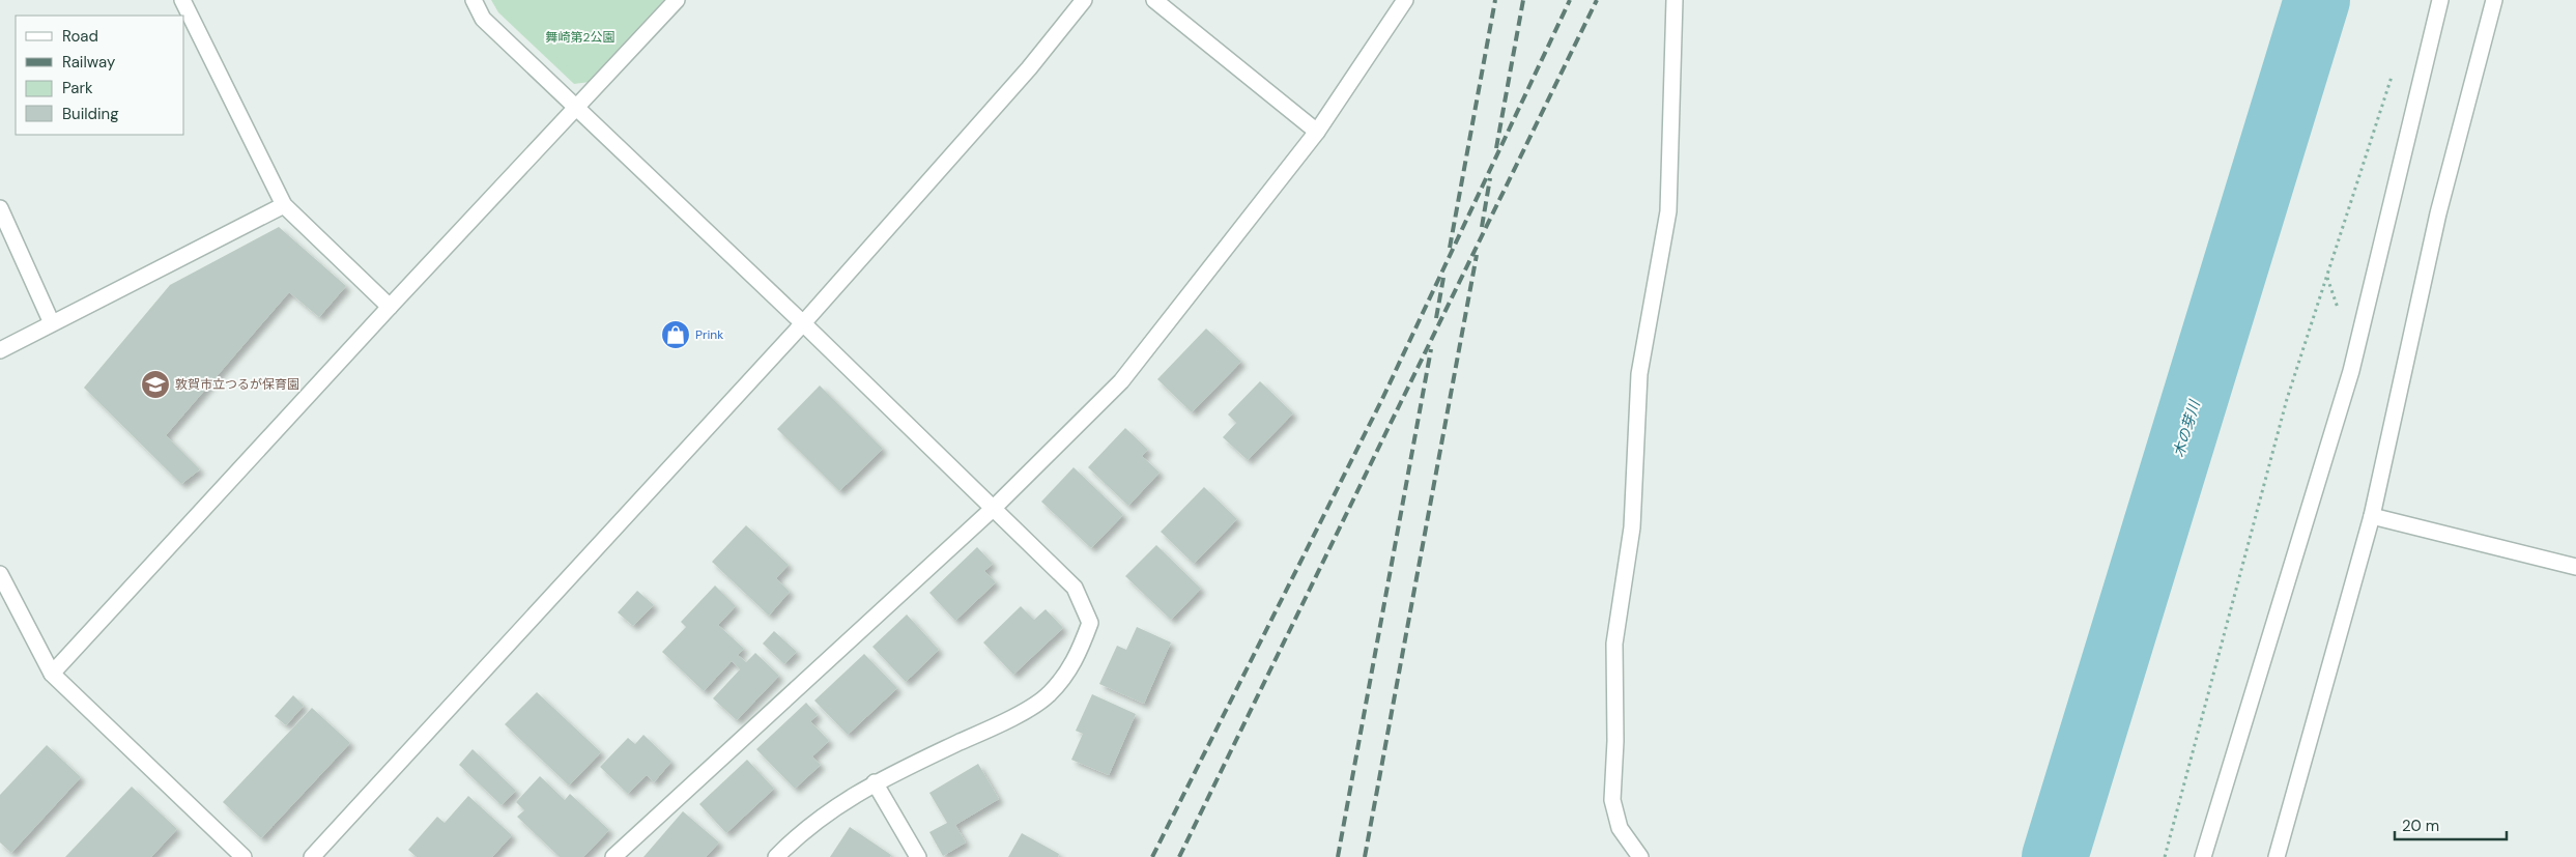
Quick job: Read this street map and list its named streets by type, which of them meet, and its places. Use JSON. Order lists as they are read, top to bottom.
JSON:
{
  "water": ["木の芽川"],
  "parks": ["舞崎第2公園"],
  "places": {
    "shop": ["Prink"],
    "school or university": ["敦賀市立つるが保育園"]
  },
  "legend": [
    "Road",
    "Railway",
    "Park",
    "Building"
  ],
  "scale_bar": "20 m"
}
